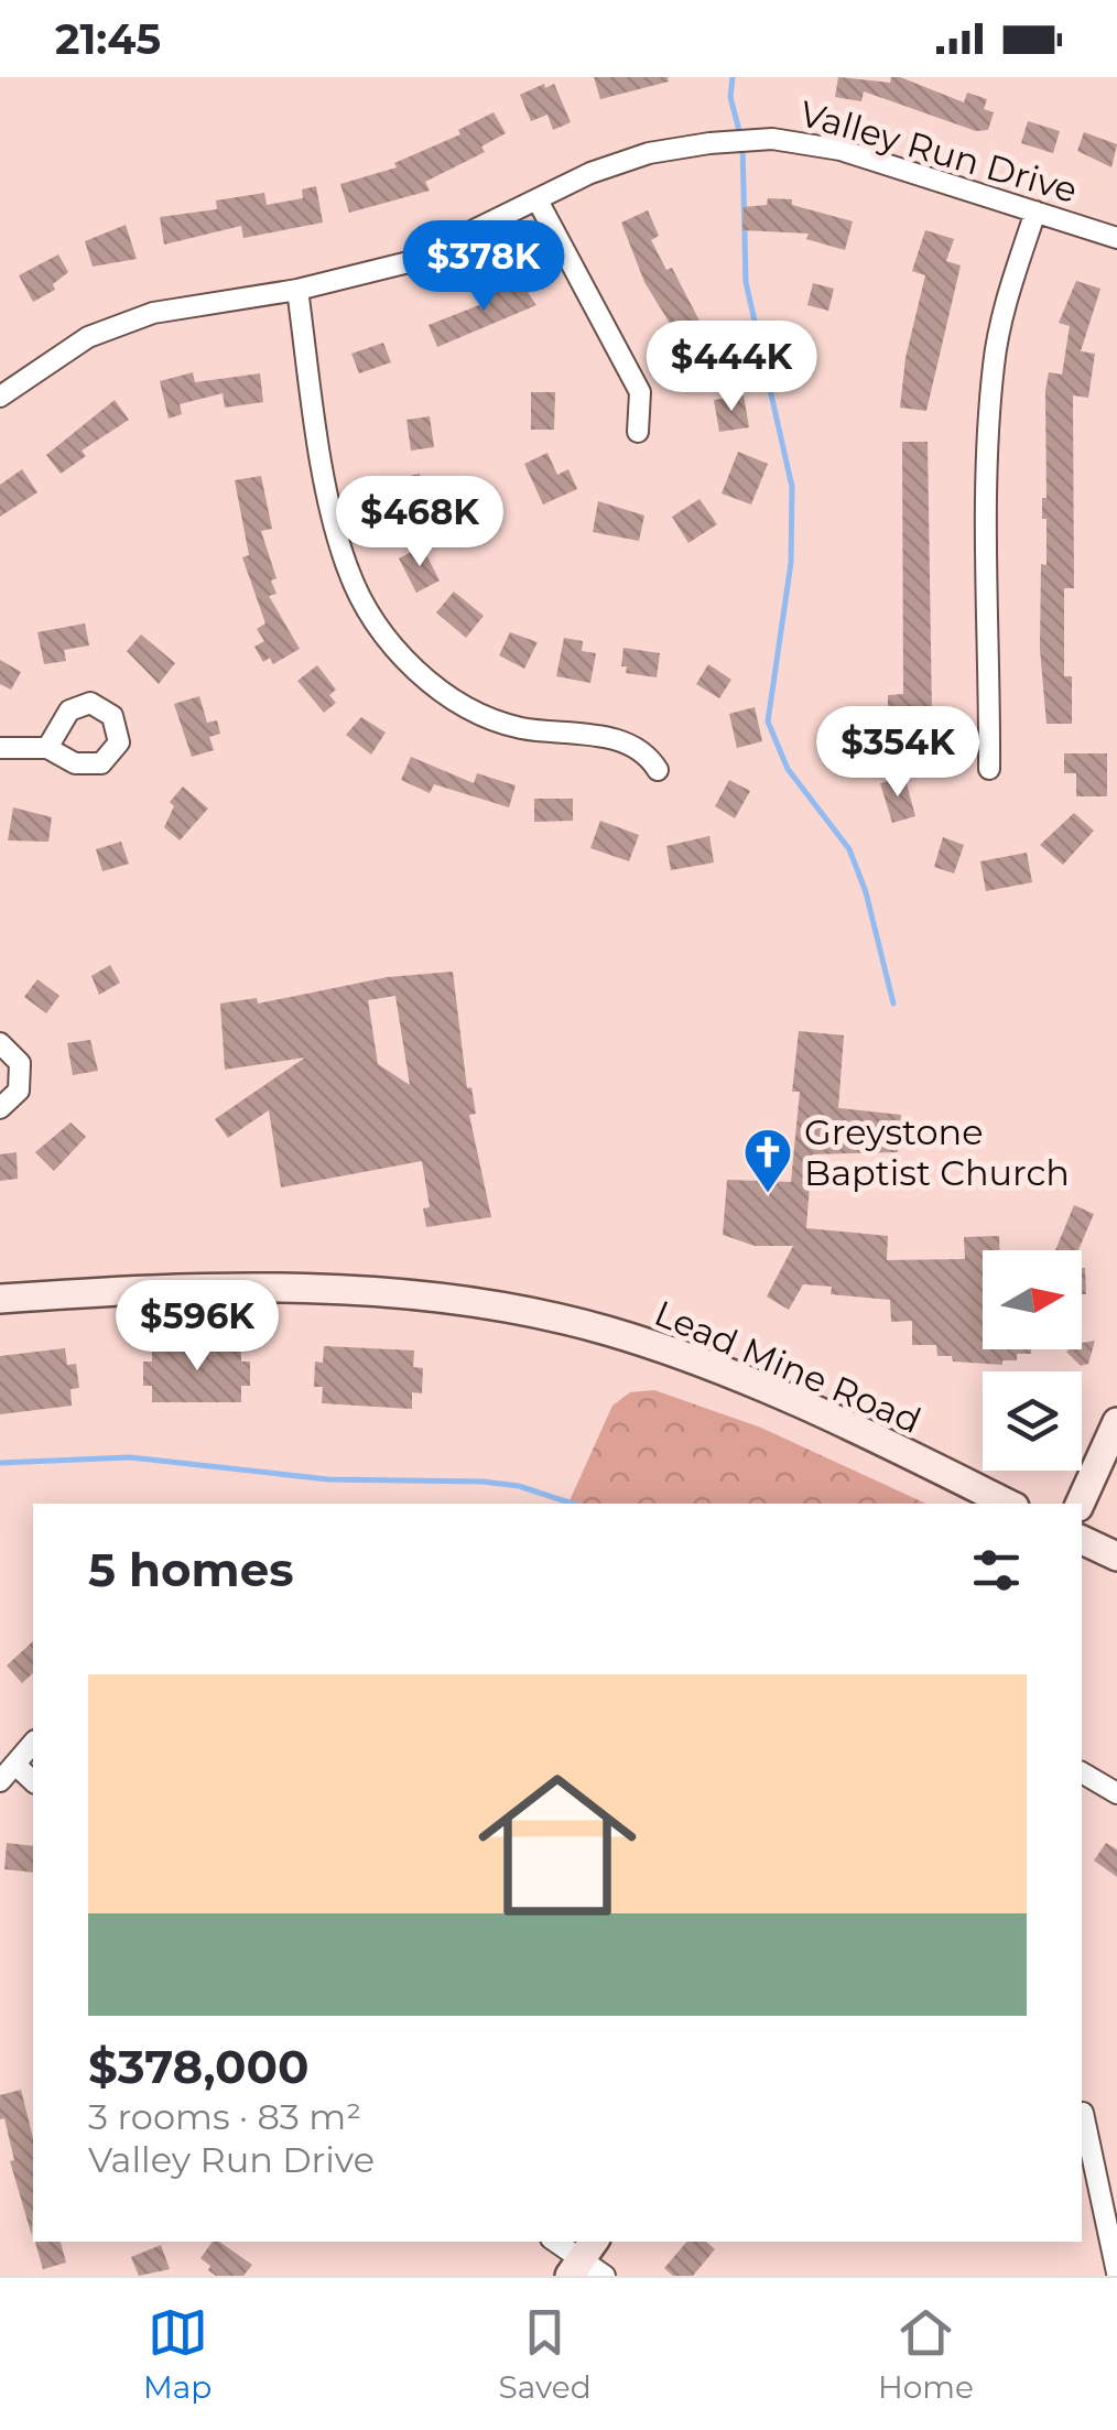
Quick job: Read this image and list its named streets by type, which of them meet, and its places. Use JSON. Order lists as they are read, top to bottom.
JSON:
{
  "streets": {
    "main road": ["Lead Mine Road"],
    "street": ["Valley Run Drive"]
  },
  "places": {
    "church": ["Greystone Baptist Church"]
  },
  "north": "right",
  "page": {
    "status": "21:45",
    "price": [
      "$378K",
      "$444K",
      "$468K",
      "$354K",
      "$596K"
    ],
    "heading": "5 homes",
    "list": [
      {
        "name": "$378,000",
        "note": "3 rooms · 83 m² · Valley Run Drive"
      }
    ],
    "tabs": ["Map", "Saved", "Home"]
  }
}
